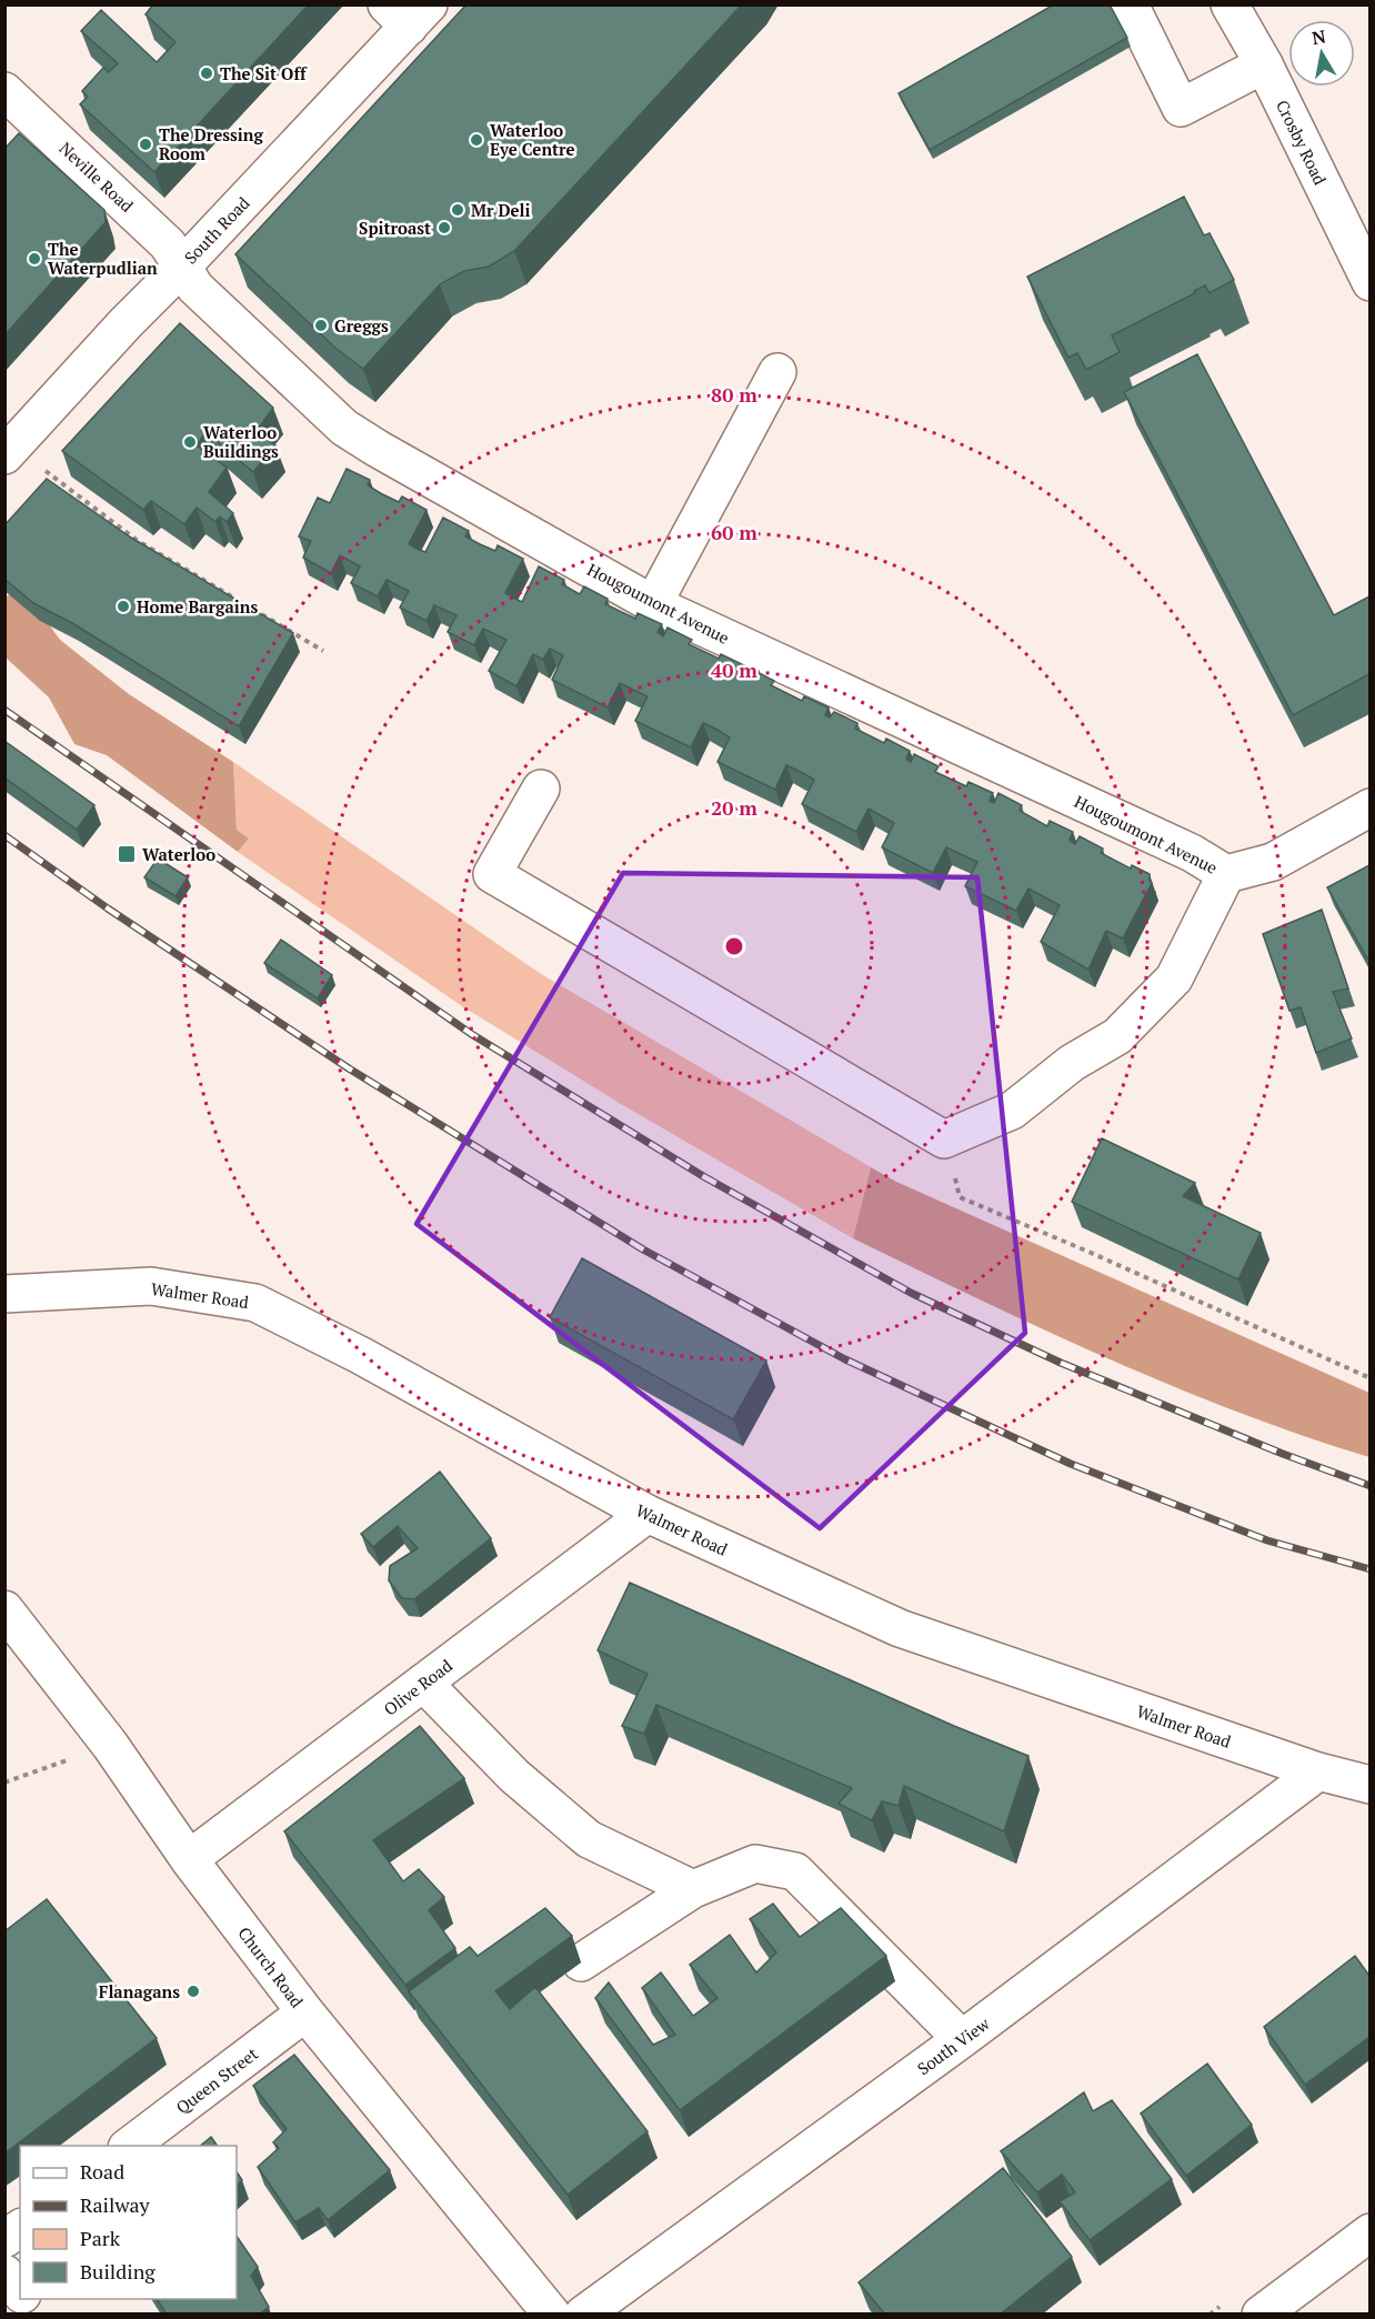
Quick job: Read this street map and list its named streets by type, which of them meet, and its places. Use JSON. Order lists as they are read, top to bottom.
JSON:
{
  "streets": {
    "main road": [
      "Crosby Road",
      "Neville Road",
      "South Road",
      "Hougoumont Avenue",
      "Walmer Road",
      "Olive Road",
      "Church Road",
      "South View",
      "Queen Street"
    ]
  },
  "crossings": [
    ["Neville Road", "South Road"],
    ["Neville Road", "Hougoumont Avenue"],
    ["South Road", "Hougoumont Avenue"],
    ["Walmer Road", "Olive Road"],
    ["Walmer Road", "South View"],
    ["Olive Road", "Church Road"],
    ["Church Road", "Queen Street"]
  ],
  "places": {
    "other": [
      "The Sit Off",
      "Waterloo Eye Centre",
      "The Dressing Room",
      "Mr Deli",
      "Spitroast",
      "The Waterpudlian",
      "Greggs",
      "Waterloo Buildings",
      "Home Bargains",
      "Flanagans"
    ],
    "transit": ["Waterloo"]
  },
  "legend": [
    "Road",
    "Railway",
    "Park",
    "Building"
  ],
  "north": "top",
  "rings": [
    "80 m",
    "60 m",
    "40 m",
    "20 m"
  ]
}
